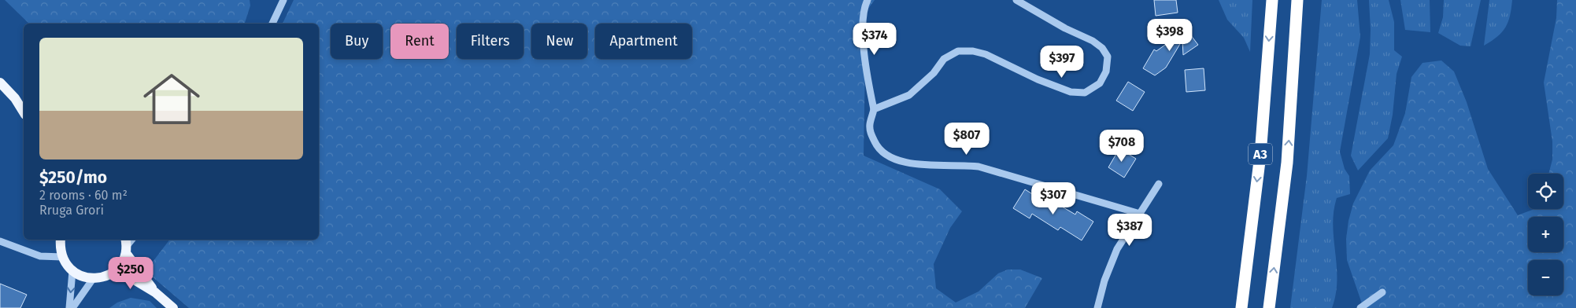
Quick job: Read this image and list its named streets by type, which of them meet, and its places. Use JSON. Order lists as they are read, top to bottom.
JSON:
{
  "streets": {
    "highway": ["A3"]
  },
  "page": {
    "price": [
      "$398",
      "$374",
      "$397",
      "$807",
      "$708",
      "$307",
      "$387",
      "$250"
    ],
    "chip": [
      "Buy",
      "Rent",
      "Filters",
      "New",
      "Apartment"
    ],
    "list": [
      {
        "name": "$250/mo",
        "note": "2 rooms · 60 m² · Rruga Grori"
      }
    ],
    "map_buttons": ["+", "−"]
  }
}
